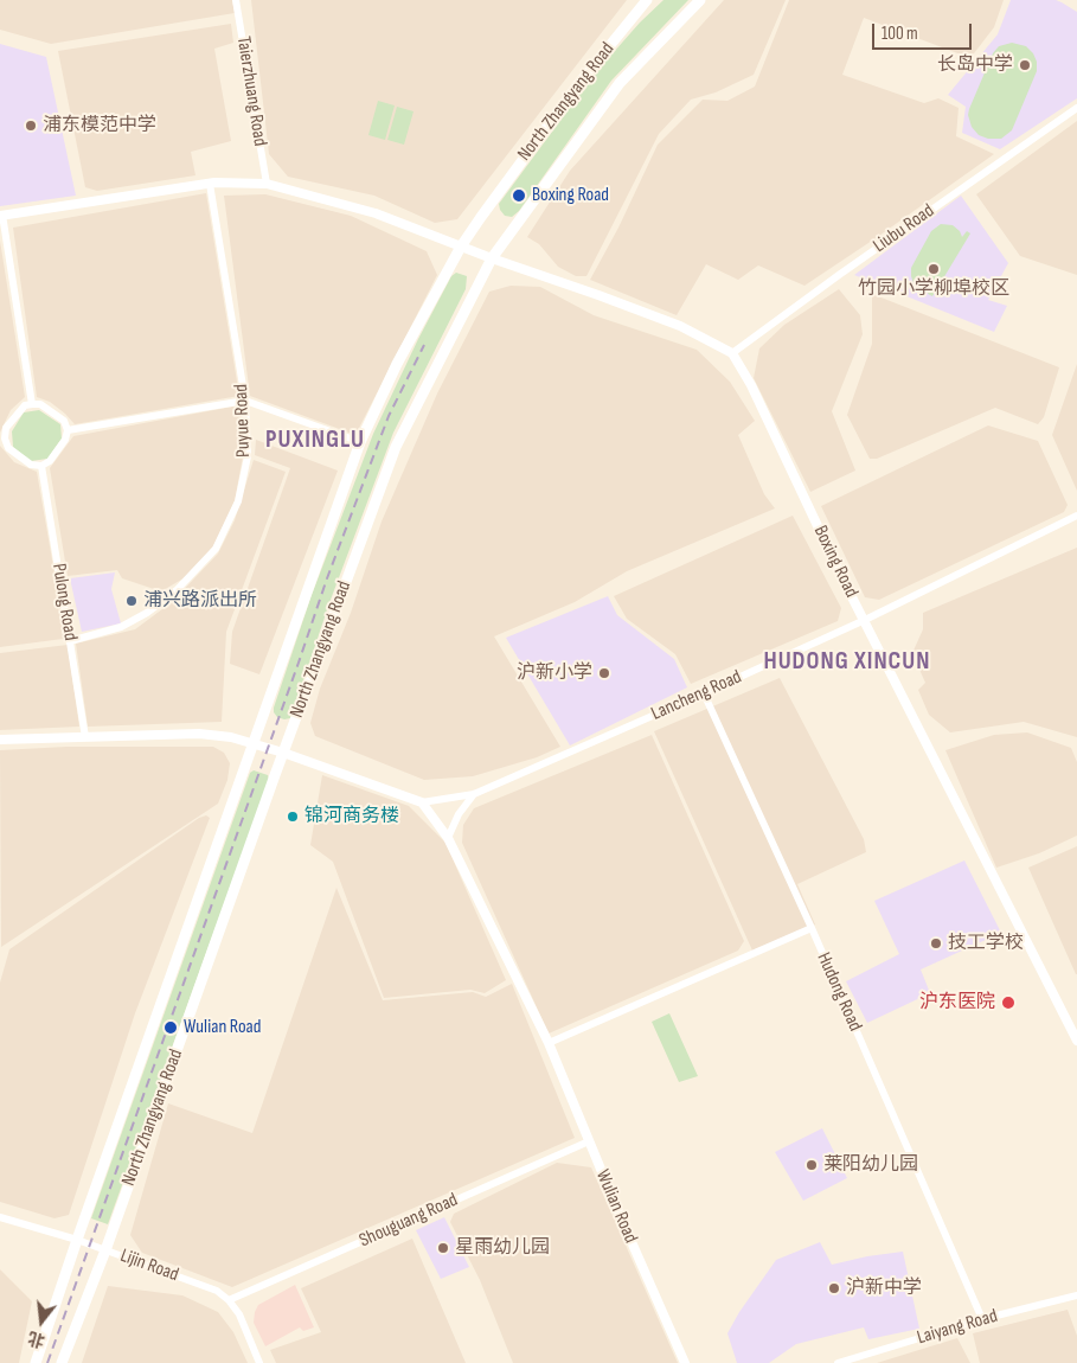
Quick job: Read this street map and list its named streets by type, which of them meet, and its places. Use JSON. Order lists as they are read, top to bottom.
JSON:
{
  "streets": {
    "main road": ["North Zhangyang Road"],
    "street": [
      "Taierzhuang Road",
      "Liubu Road",
      "Puyue Road",
      "Boxing Road",
      "Pulong Road",
      "Lancheng Road",
      "Hudong Road",
      "Wulian Road",
      "Shouguang Road",
      "Lijin Road",
      "Laiyang Road"
    ]
  },
  "crossings": [
    ["North Zhangyang Road", "Lijin Road"],
    ["Liubu Road", "Boxing Road"],
    ["Puyue Road", "Pulong Road"],
    ["Boxing Road", "Lancheng Road"],
    ["Lancheng Road", "Wulian Road"],
    ["Hudong Road", "Wulian Road"],
    ["Hudong Road", "Laiyang Road"],
    ["Wulian Road", "Shouguang Road"],
    ["Shouguang Road", "Lijin Road"]
  ],
  "districts": ["PUXINGLU", "HUDONG XINCUN"],
  "places": [
    "长岛中学",
    "浦东模范中学",
    "Boxing Road",
    "竹园小学柳埠校区",
    "浦兴路派出所",
    "沪新小学",
    "锦河商务楼",
    "技工学校",
    "沪东医院",
    "Wulian Road",
    "莱阳幼儿园",
    "星雨幼儿园",
    "沪新中学"
  ],
  "scale_bar": "100 m",
  "north": "bottom"
}
